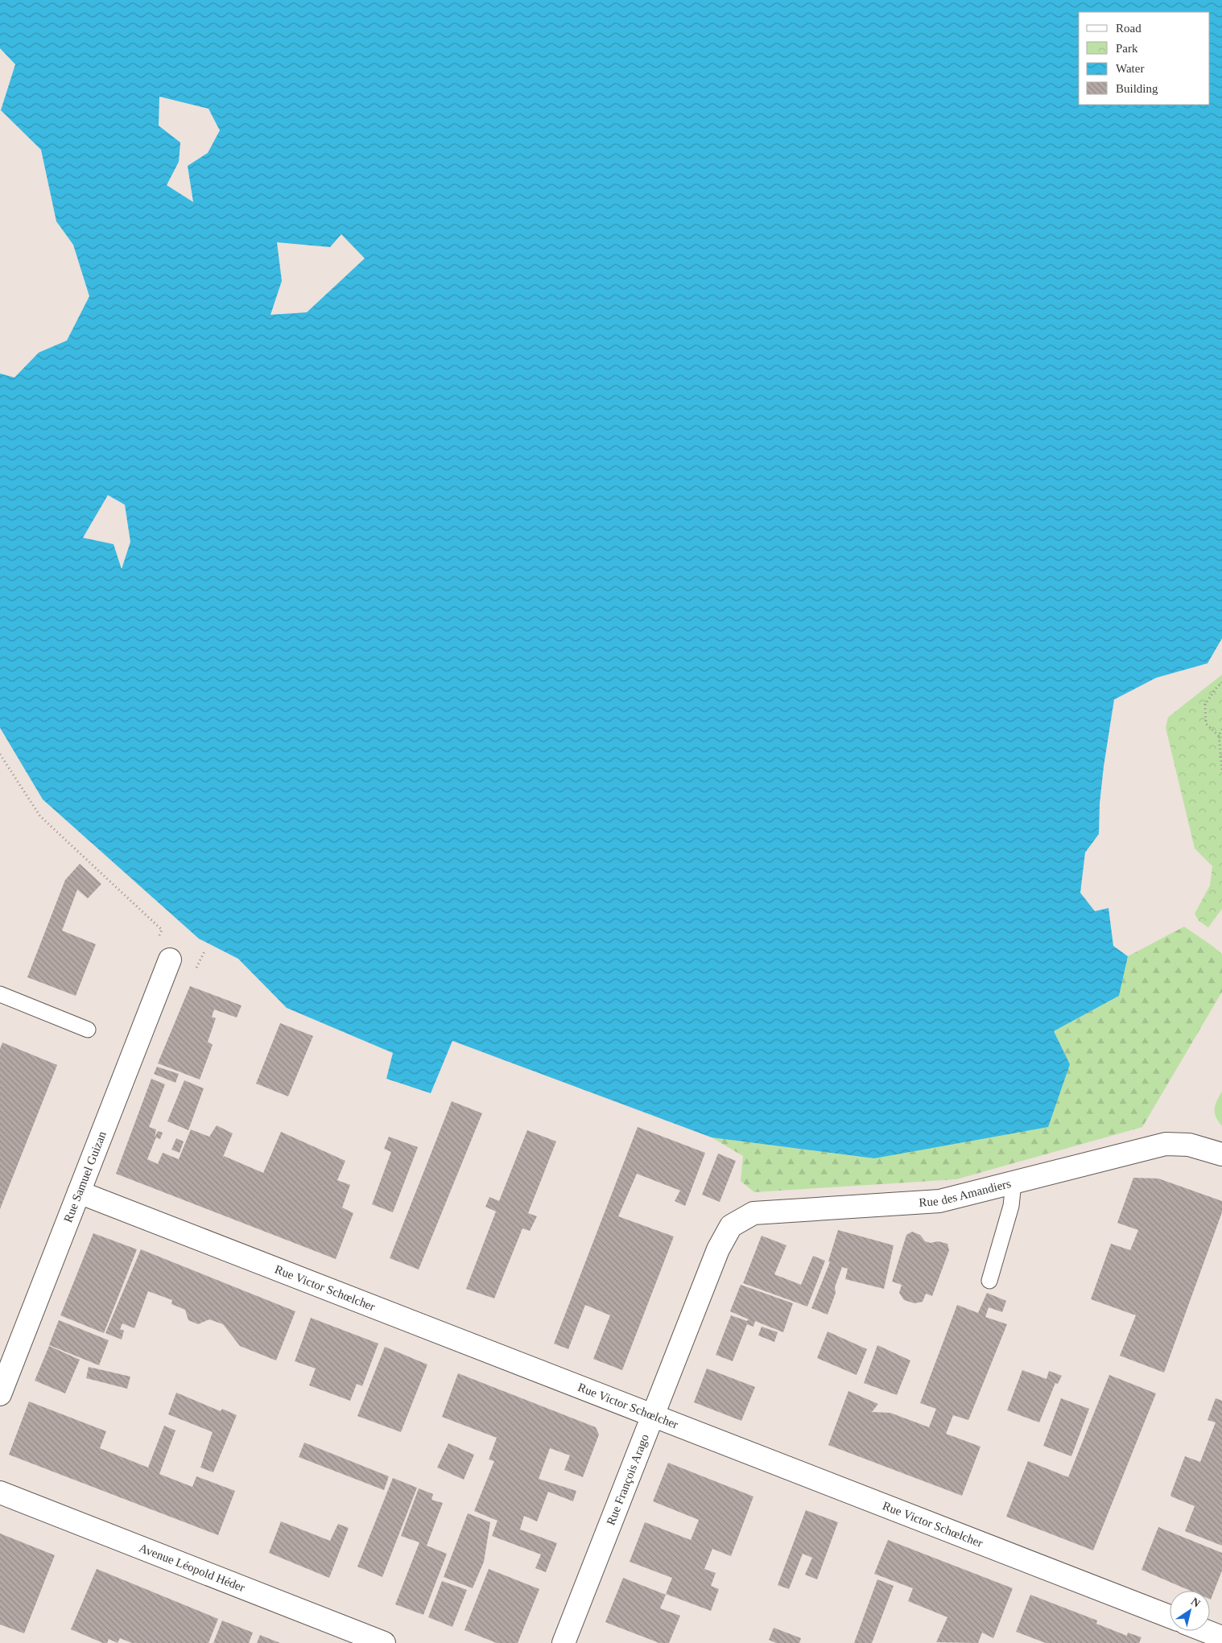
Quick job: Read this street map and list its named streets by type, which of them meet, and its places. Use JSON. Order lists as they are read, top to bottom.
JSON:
{
  "streets": {
    "street": [
      "Rue Samuel Guizan",
      "Rue des Amandiers",
      "Rue Victor Schœlcher",
      "Rue François Arago",
      "Avenue Léopold Héder"
    ]
  },
  "crossings": [
    ["Rue Samuel Guizan", "Rue Victor Schœlcher"],
    ["Rue des Amandiers", "Rue François Arago"],
    ["Rue Victor Schœlcher", "Rue François Arago"]
  ],
  "legend": [
    "Road",
    "Park",
    "Water",
    "Building"
  ],
  "north": "top right"
}
